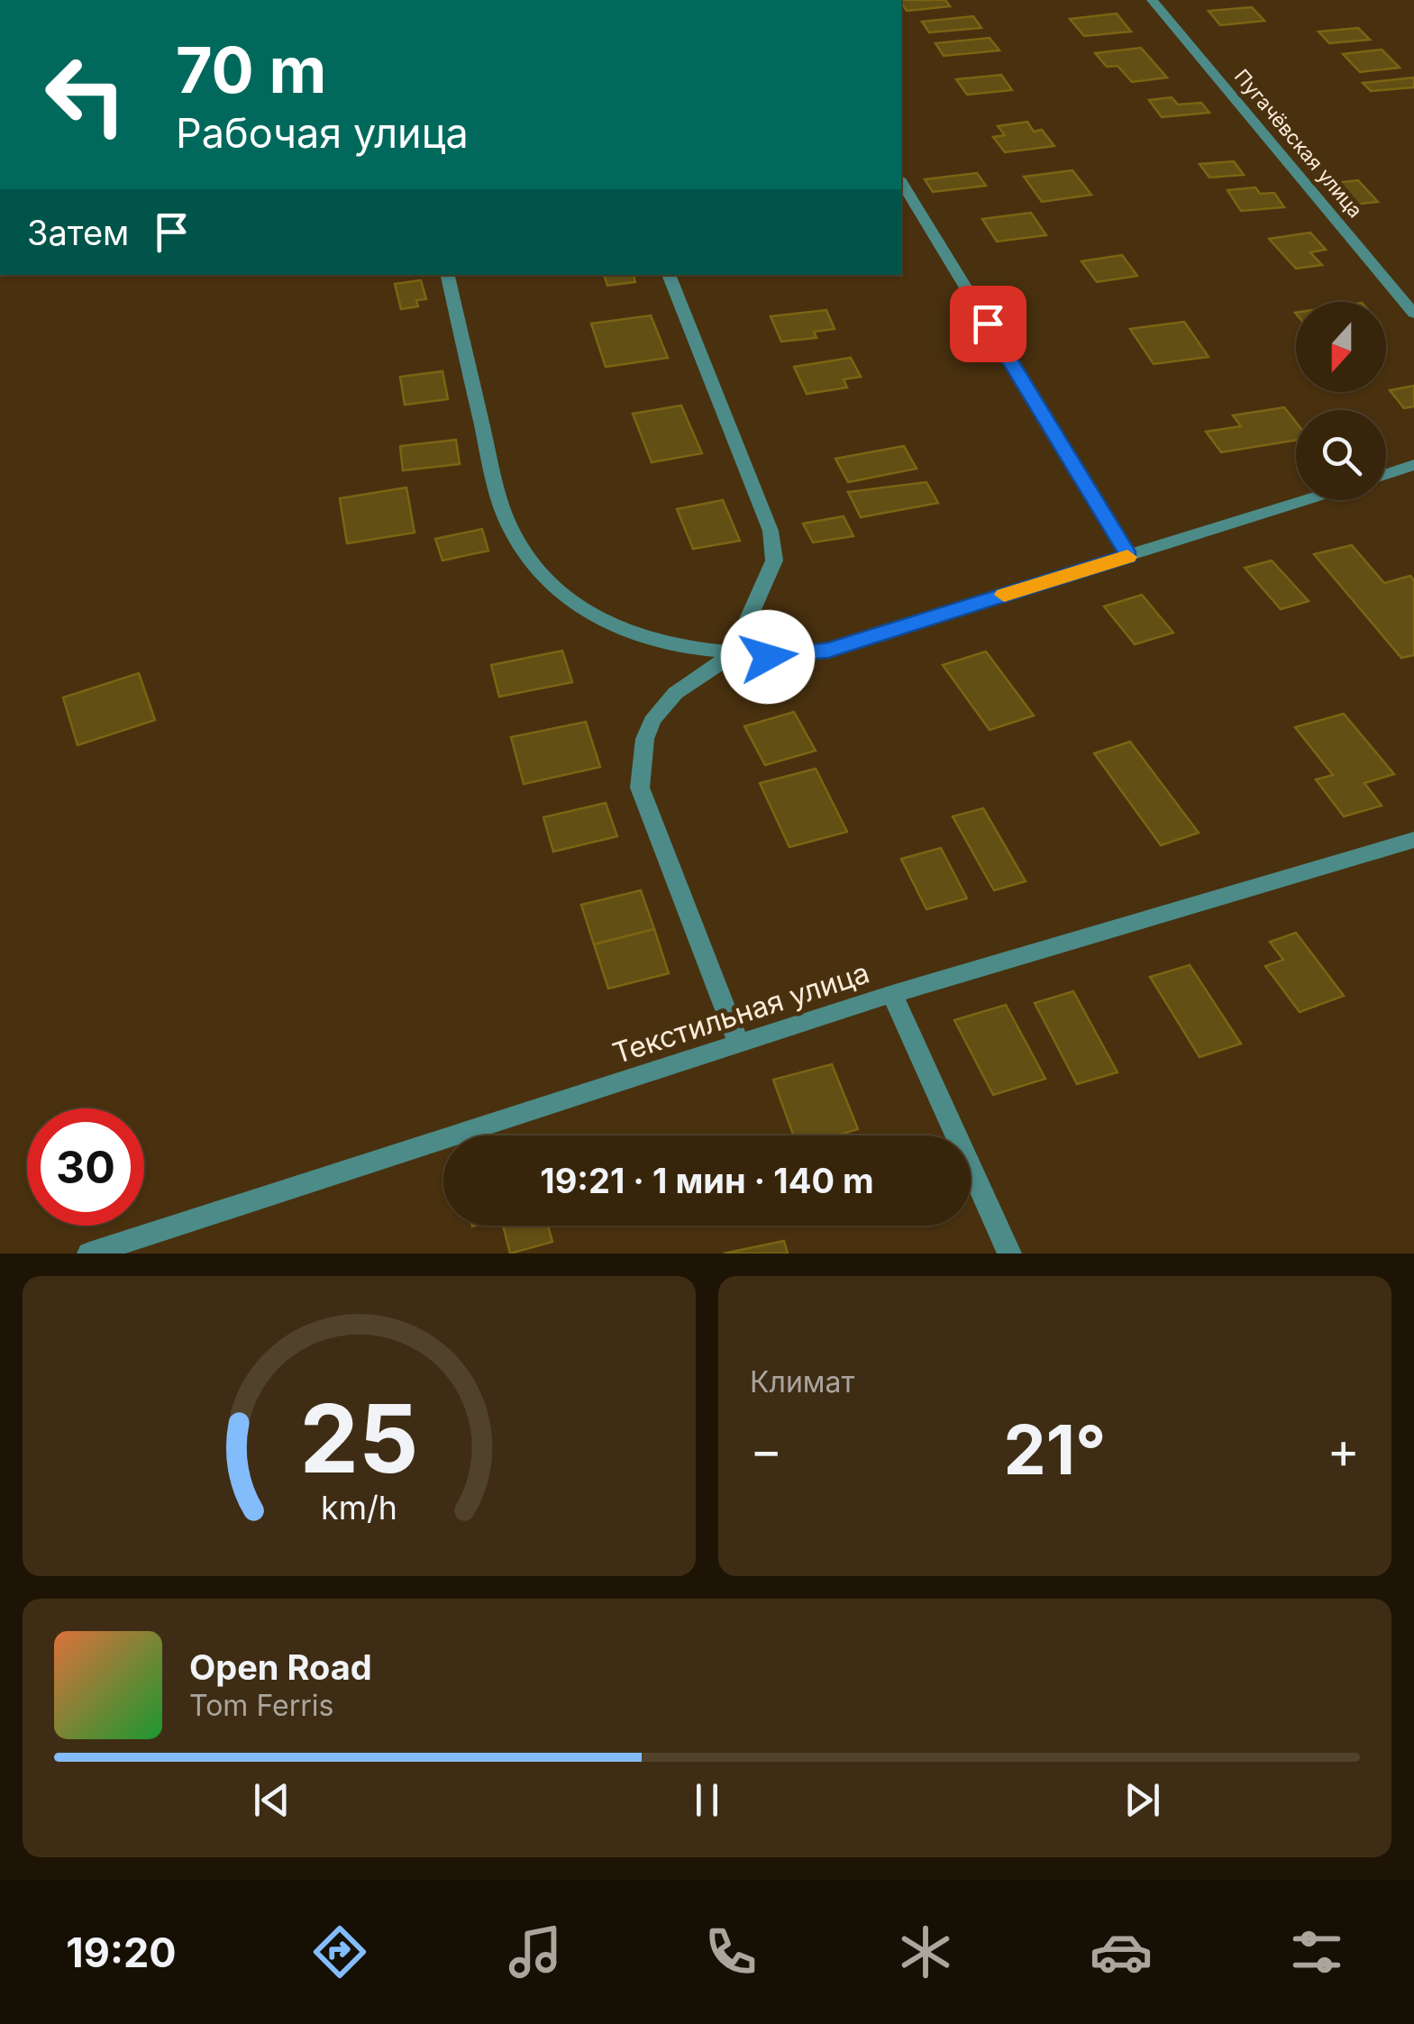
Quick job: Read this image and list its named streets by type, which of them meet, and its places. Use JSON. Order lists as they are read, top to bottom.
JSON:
{
  "streets": {
    "street": ["Пугачёвская улица", "Текстильная улица"]
  },
  "north": "bottom",
  "page": {
    "turn": ["70 m", "Рабочая улица"],
    "then": "Затем",
    "limit": "30",
    "trip": "19:21 · 1 мин · 140 m",
    "tile": "Климат",
    "heat": ["−", "21°", "+"],
    "song": ["Open Road", "Tom Ferris"],
    "tabs": "19:20",
    "gauge": ["25", "km/h"]
  }
}
